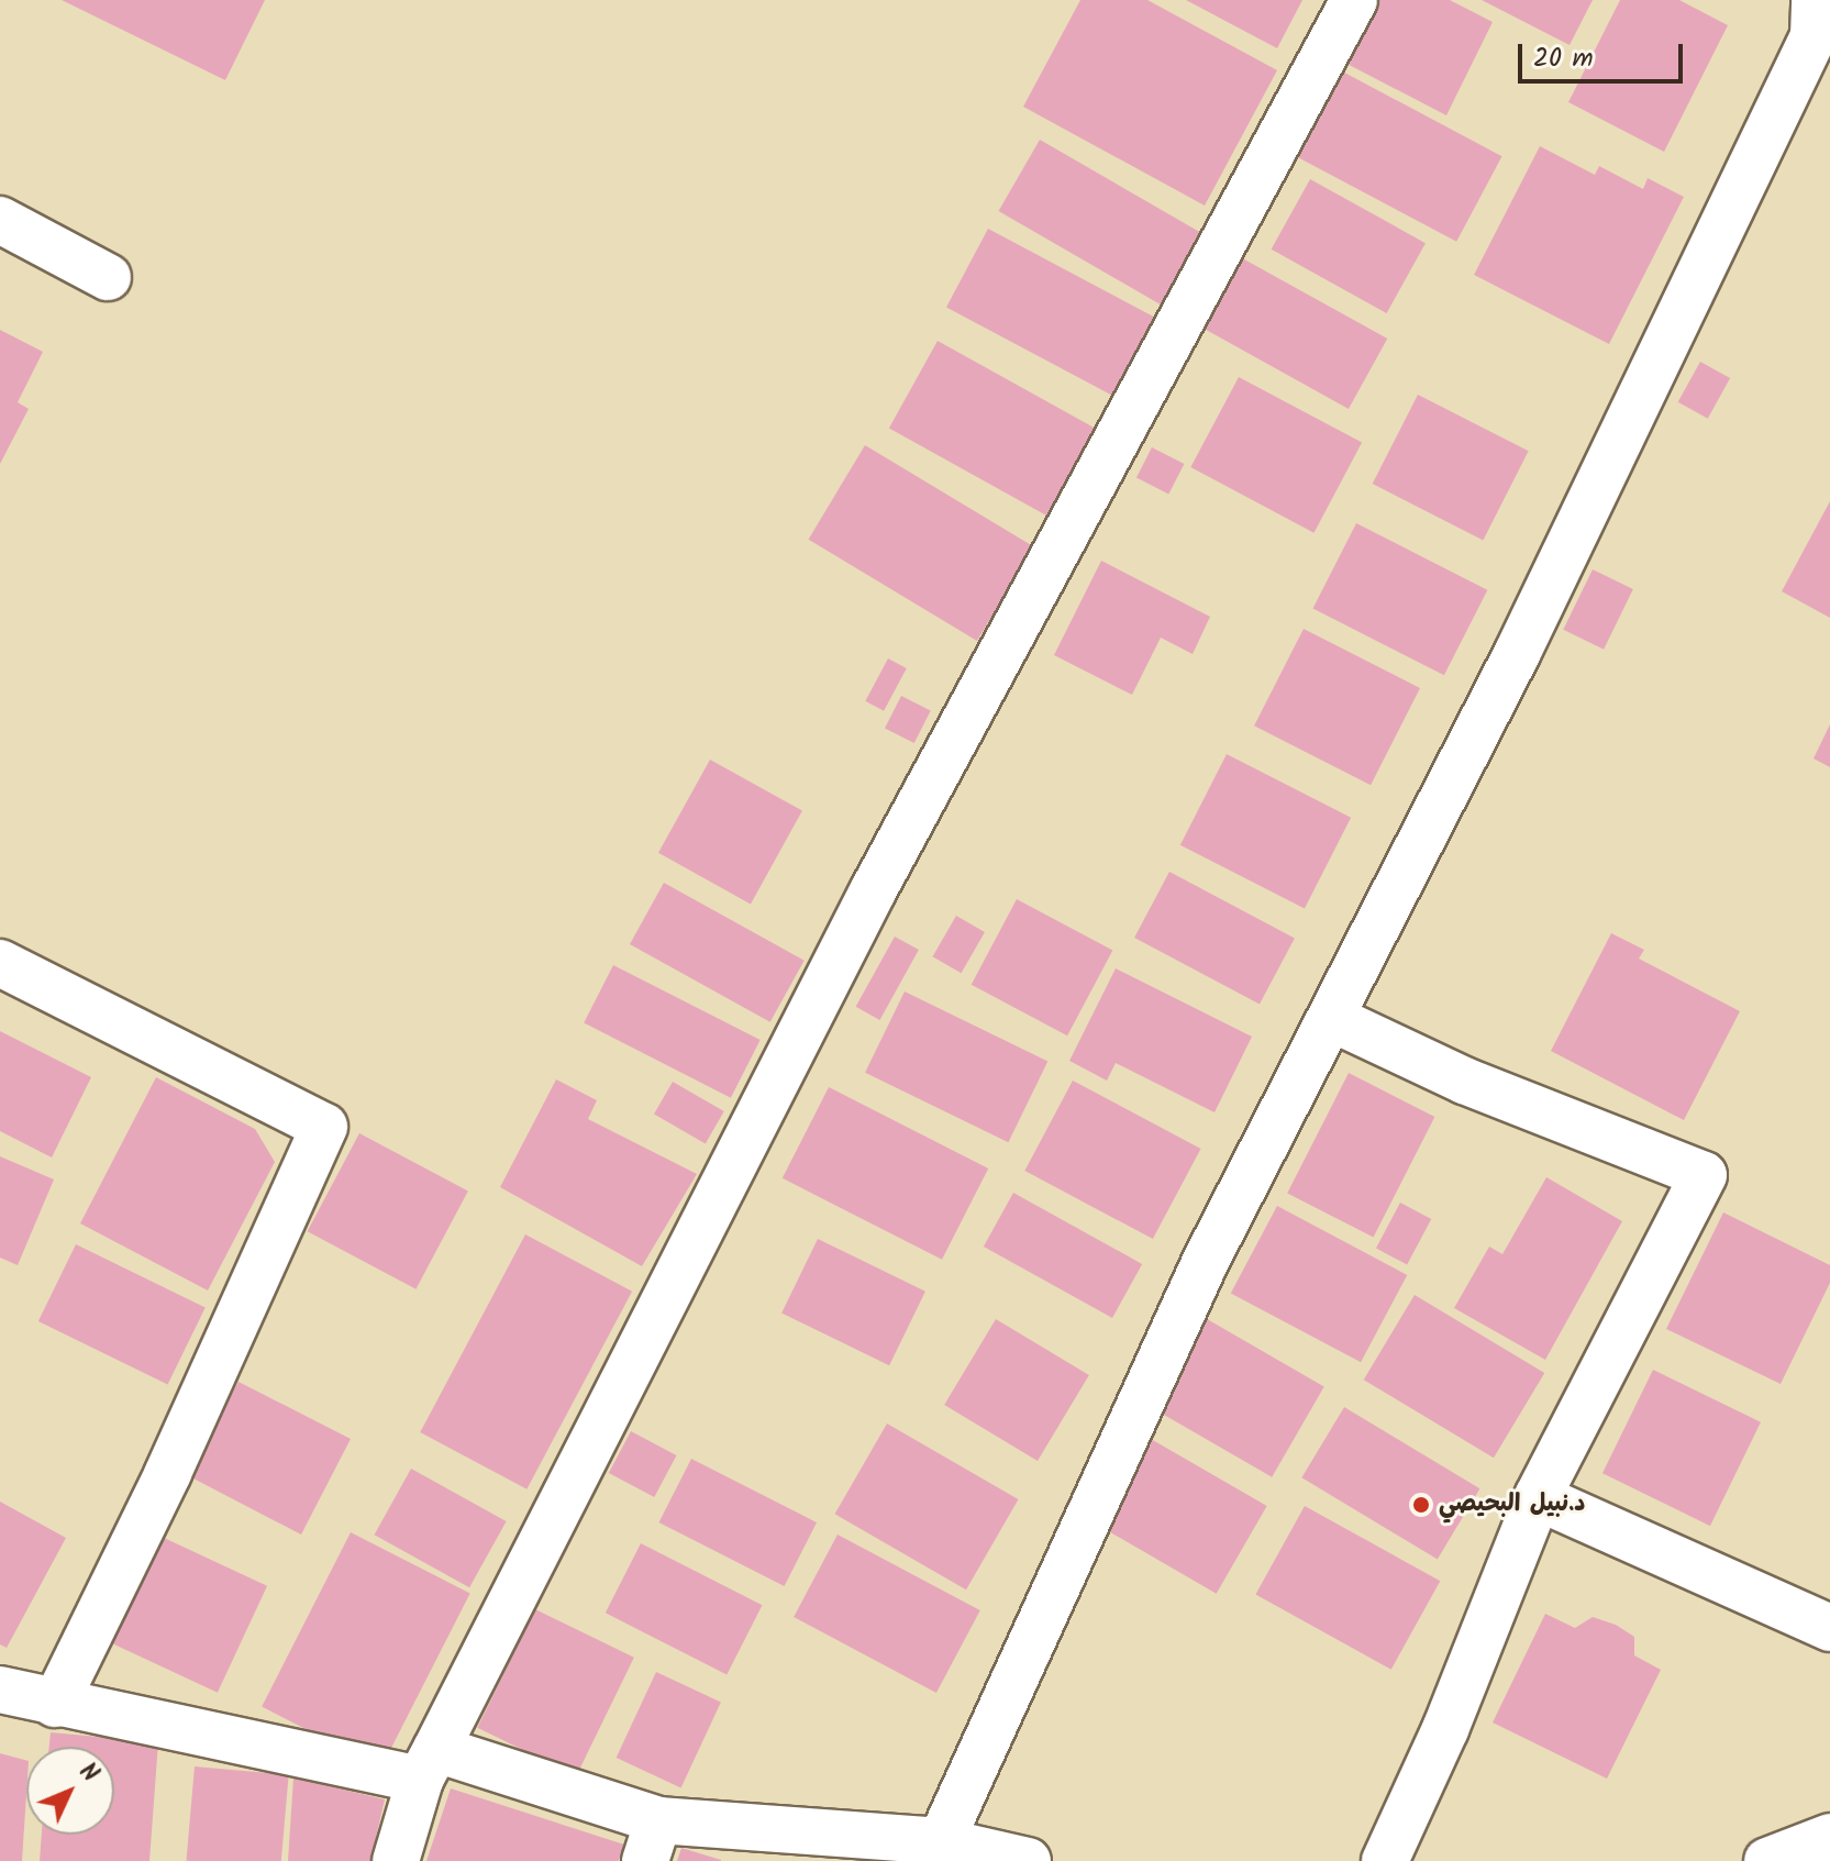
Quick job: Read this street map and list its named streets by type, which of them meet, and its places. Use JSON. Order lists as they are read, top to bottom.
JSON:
{
  "places": ["د.نبيل البحيصي"],
  "scale_bar": "20 m",
  "north": "top right"
}
